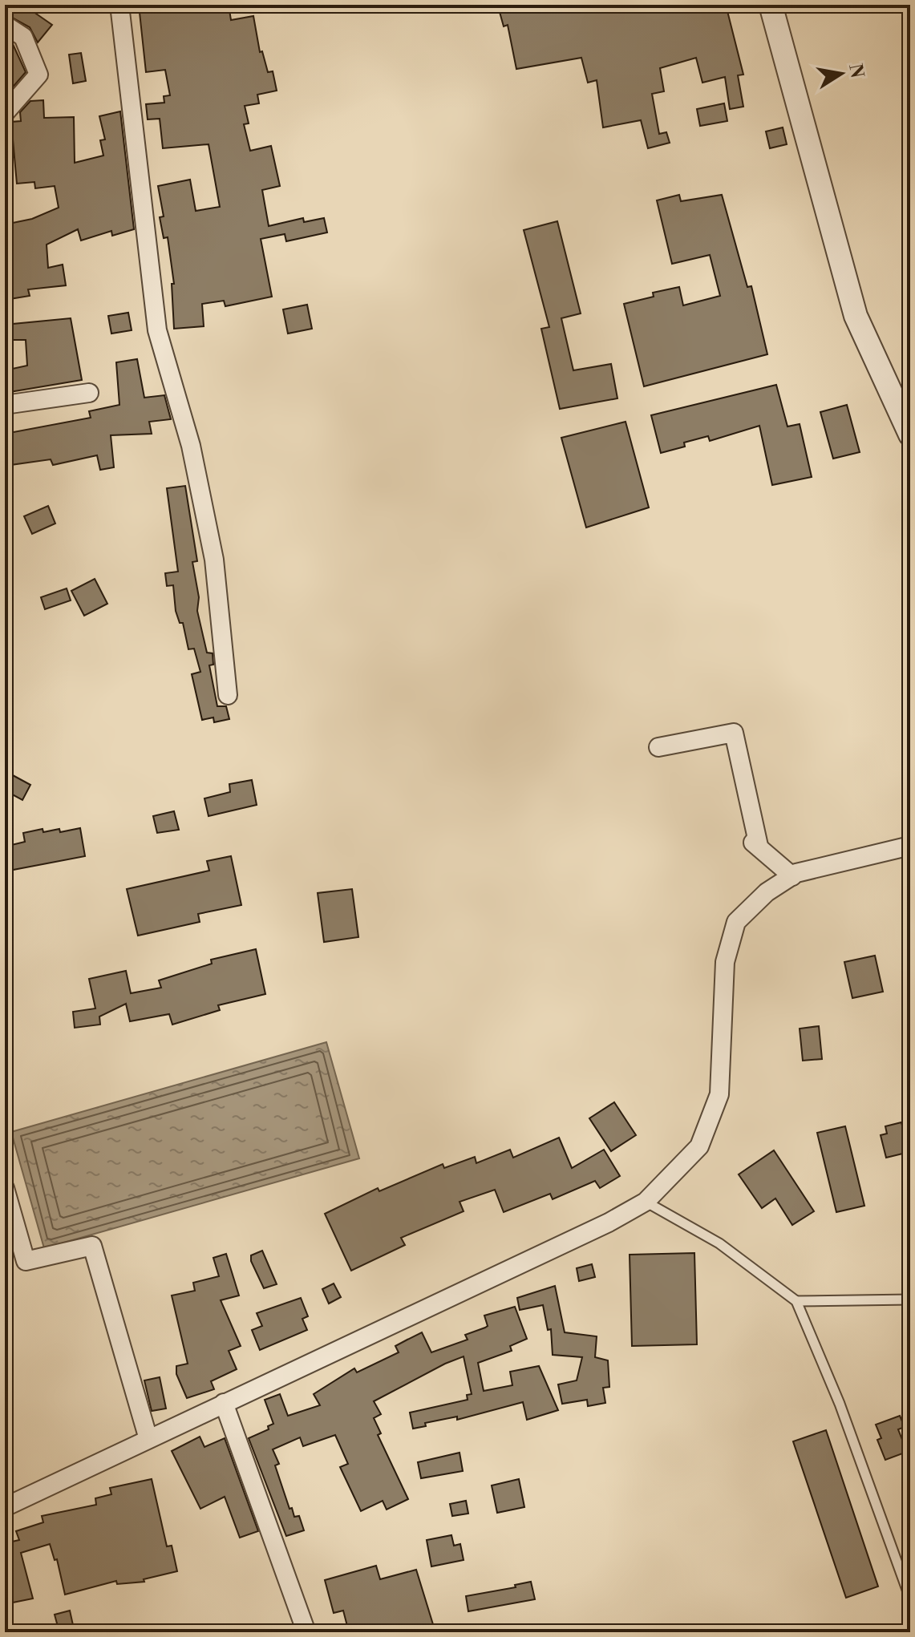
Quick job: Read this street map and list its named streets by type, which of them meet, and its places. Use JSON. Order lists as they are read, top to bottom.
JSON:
{
  "north": "right"
}
